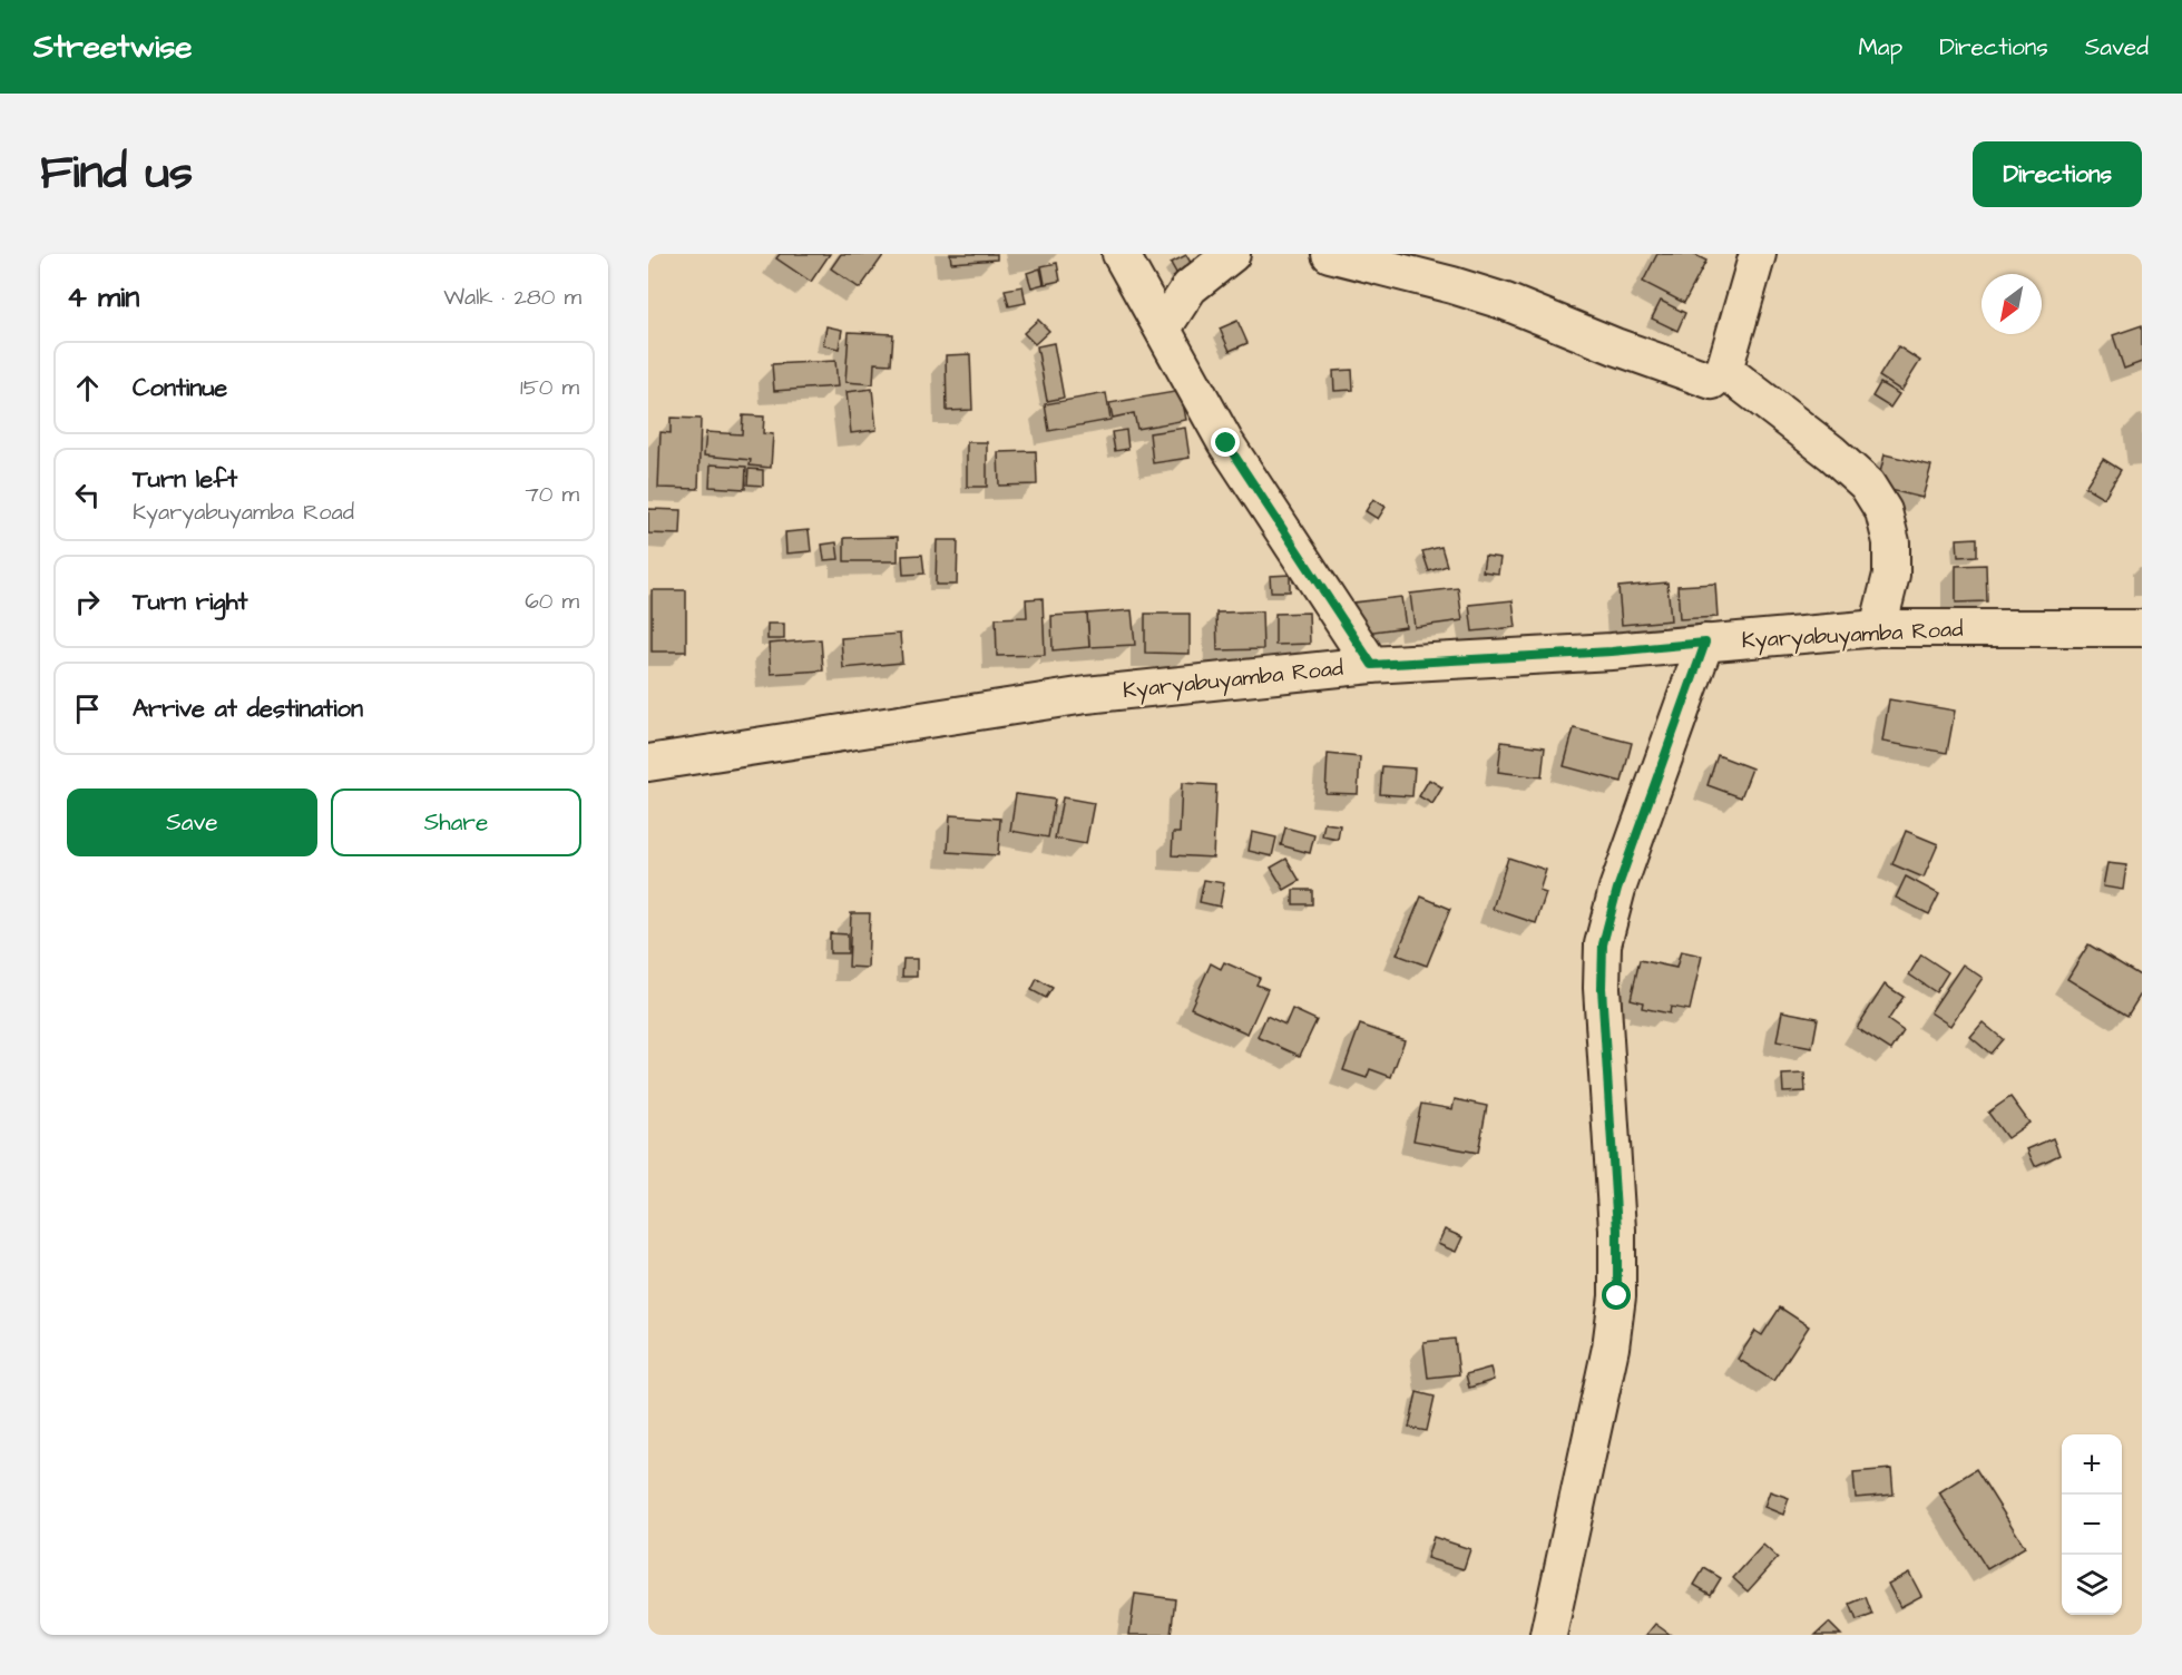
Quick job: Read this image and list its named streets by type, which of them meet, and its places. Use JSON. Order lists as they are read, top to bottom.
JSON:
{
  "streets": {
    "street": ["Kyaryabuyamba Road"]
  },
  "north": "bottom left",
  "page": {
    "header": "Streetwise",
    "nav": ["Map", "Directions", "Saved"],
    "title": "Find us",
    "buttons": [
      "Directions",
      ["Save", "Share"]
    ],
    "heading": ["4 min", "Walk · 280 m"],
    "list": [
      ["Continue", "150 m"],
      ["Turn left", "Kyaryabuyamba Road", "70 m"],
      ["Turn right", "60 m"],
      "Arrive at destination"
    ],
    "map_buttons": ["+", "−"]
  }
}
